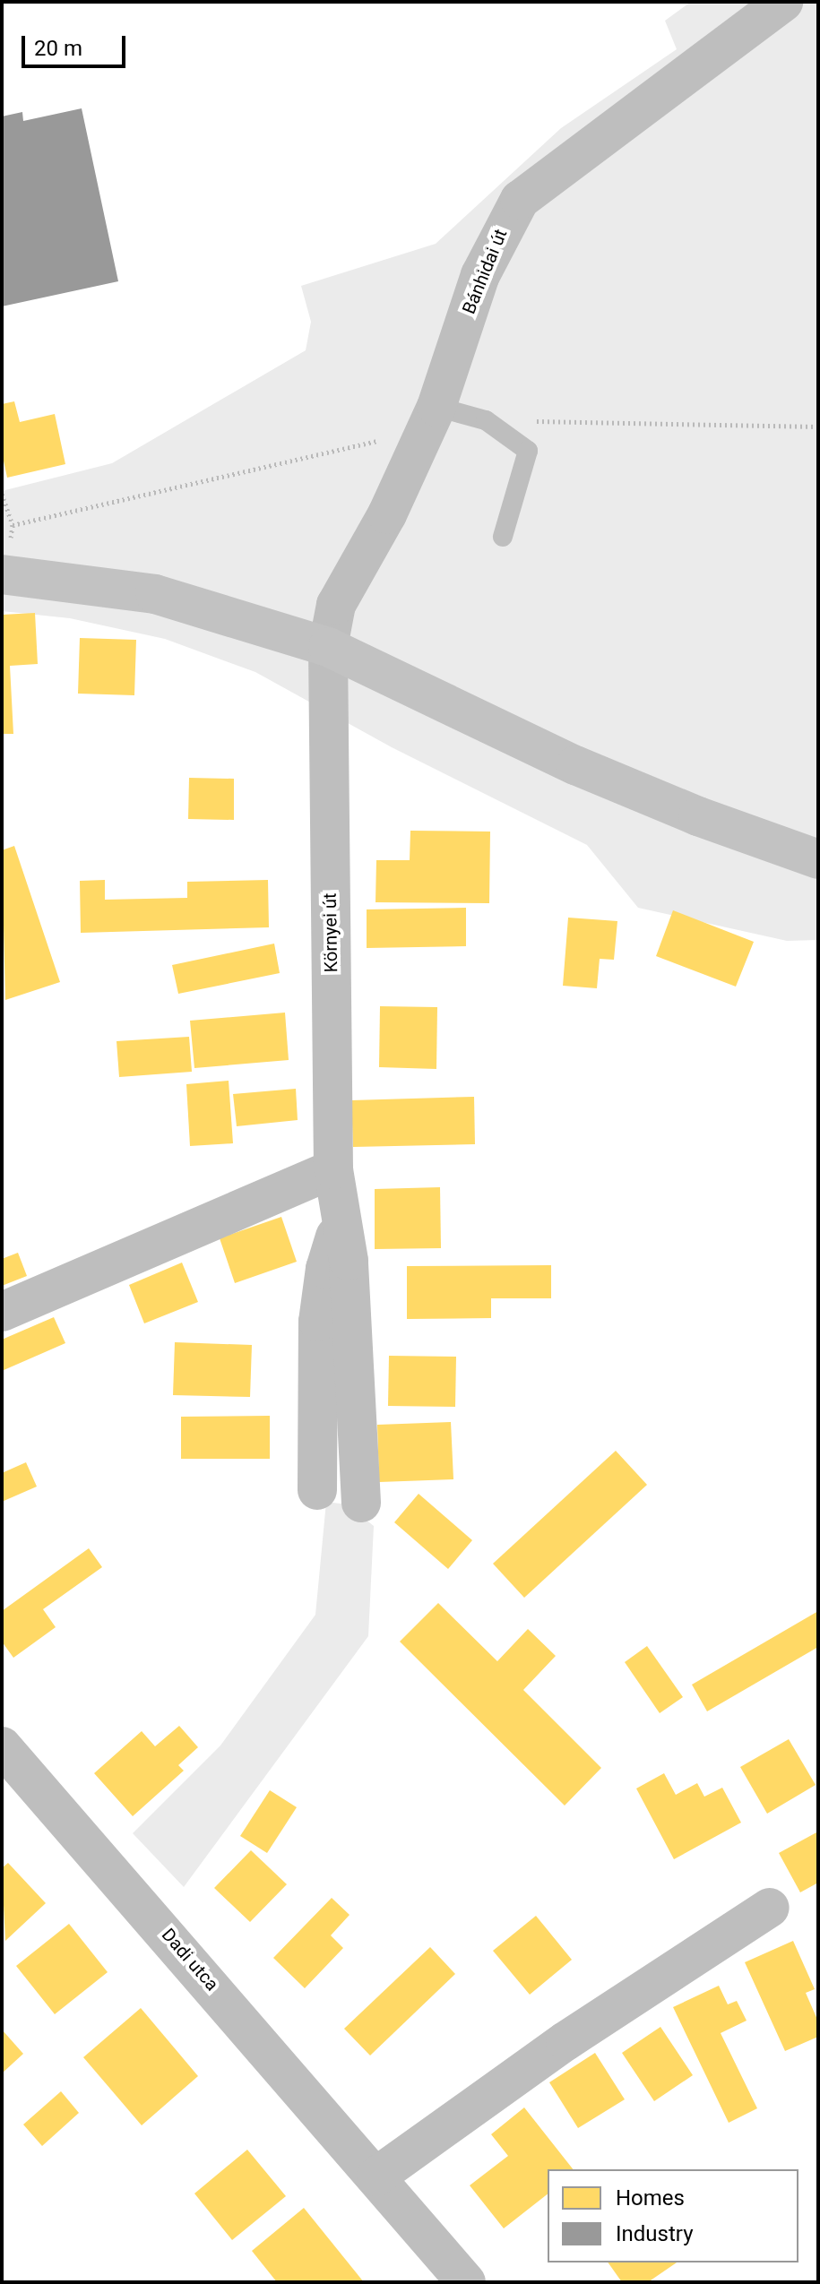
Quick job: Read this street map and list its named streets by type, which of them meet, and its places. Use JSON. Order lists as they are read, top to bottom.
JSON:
{
  "streets": {
    "street": ["Bánhidai út", "Környei út", "Dadi utca"]
  },
  "crossings": [
    ["Bánhidai út", "Környei út"]
  ],
  "legend": ["Homes", "Industry"],
  "scale_bar": "20 m"
}
